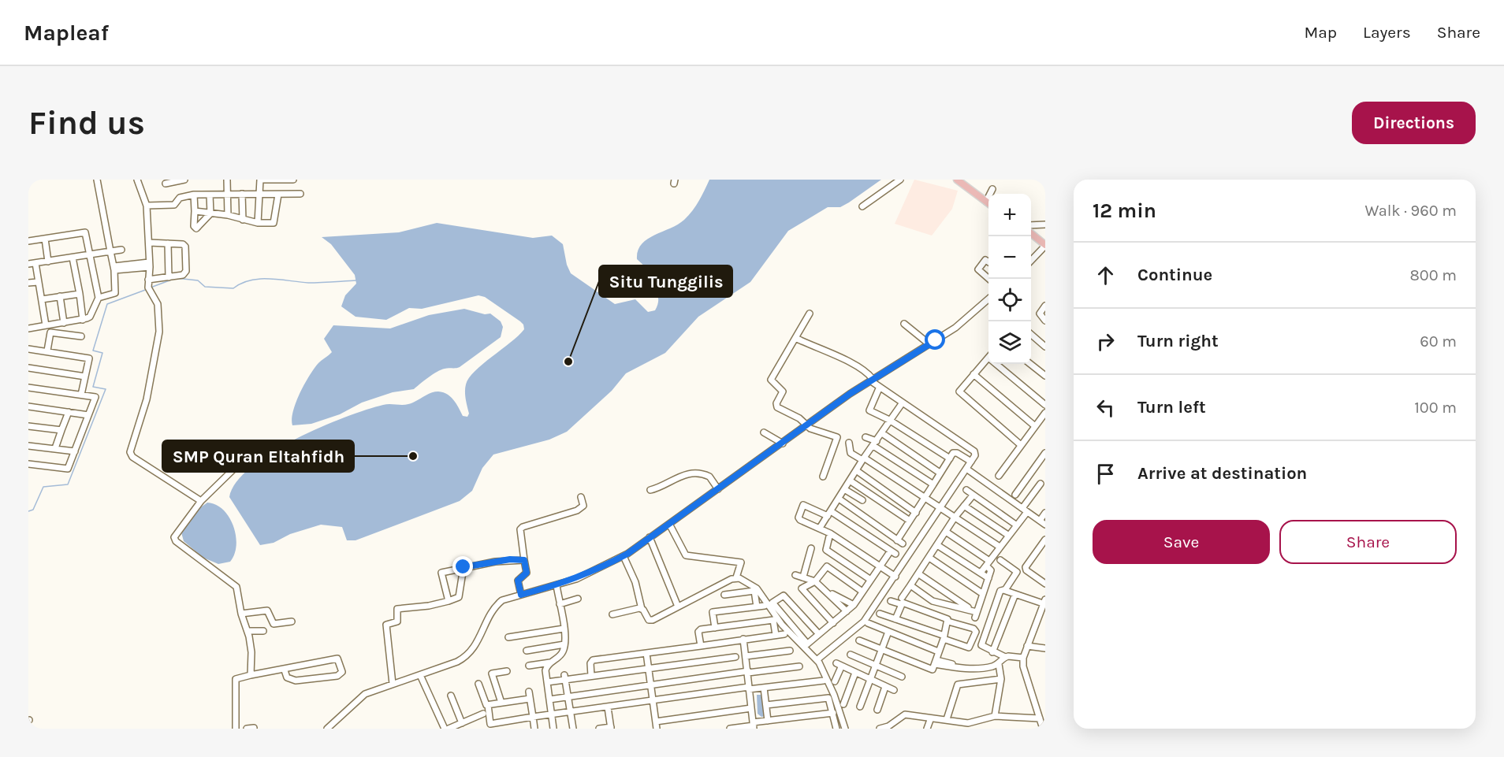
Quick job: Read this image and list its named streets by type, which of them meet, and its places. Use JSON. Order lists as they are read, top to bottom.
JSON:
{
  "places": ["Situ Tunggilis", "SMP Quran Eltahfidh"],
  "page": {
    "header": "Mapleaf",
    "nav": ["Map", "Layers", "Share"],
    "buttons": [
      "Directions",
      ["Save", "Share"]
    ],
    "title": "Find us",
    "heading": ["12 min", "Walk · 960 m"],
    "map_buttons": ["+", "−"],
    "list": [
      ["Continue", "800 m"],
      ["Turn right", "60 m"],
      ["Turn left", "100 m"],
      "Arrive at destination"
    ]
  }
}
